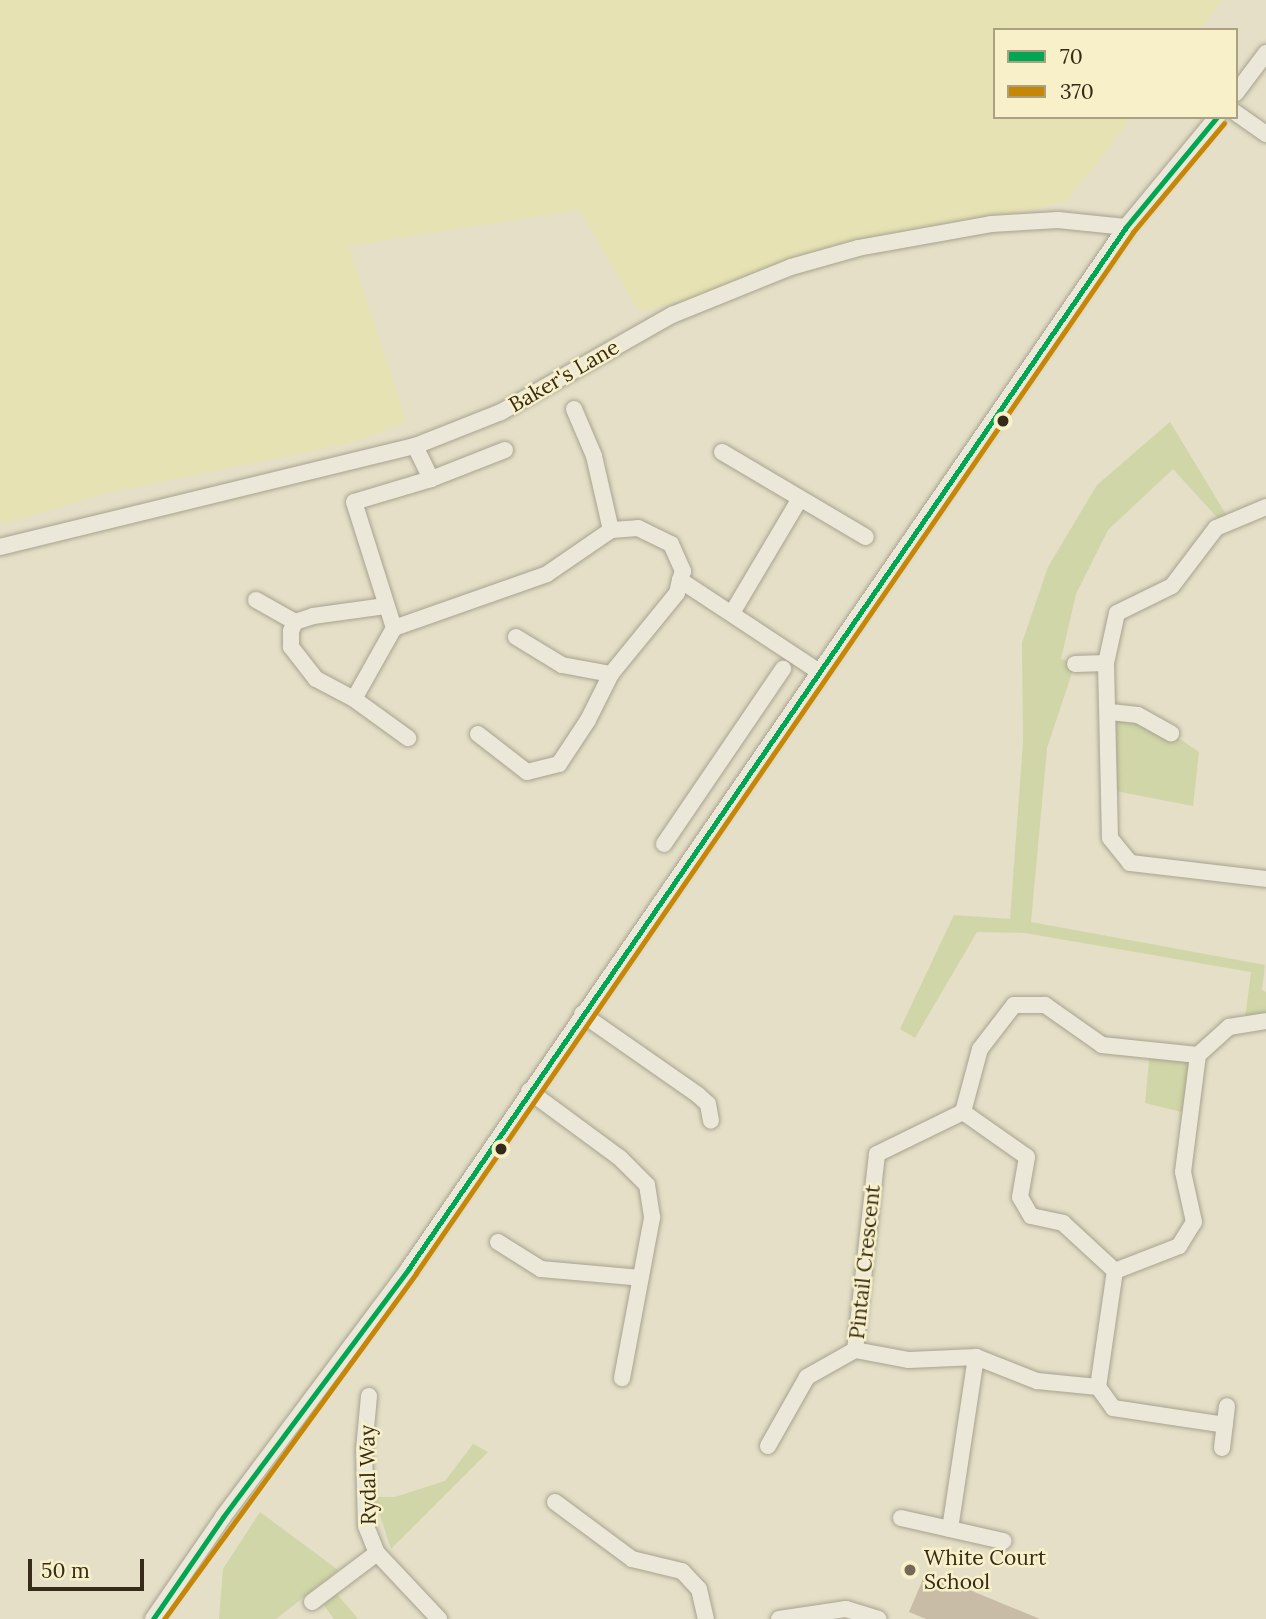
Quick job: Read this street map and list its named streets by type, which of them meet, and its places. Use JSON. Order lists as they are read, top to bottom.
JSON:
{
  "streets": {
    "street": ["Baker's Lane", "Pintail Crescent", "Rydal Way"]
  },
  "places": ["White Court School"],
  "lines": ["transit line 70", "transit line 370"],
  "legend": ["70", "370"],
  "scale_bar": "50 m"
}
